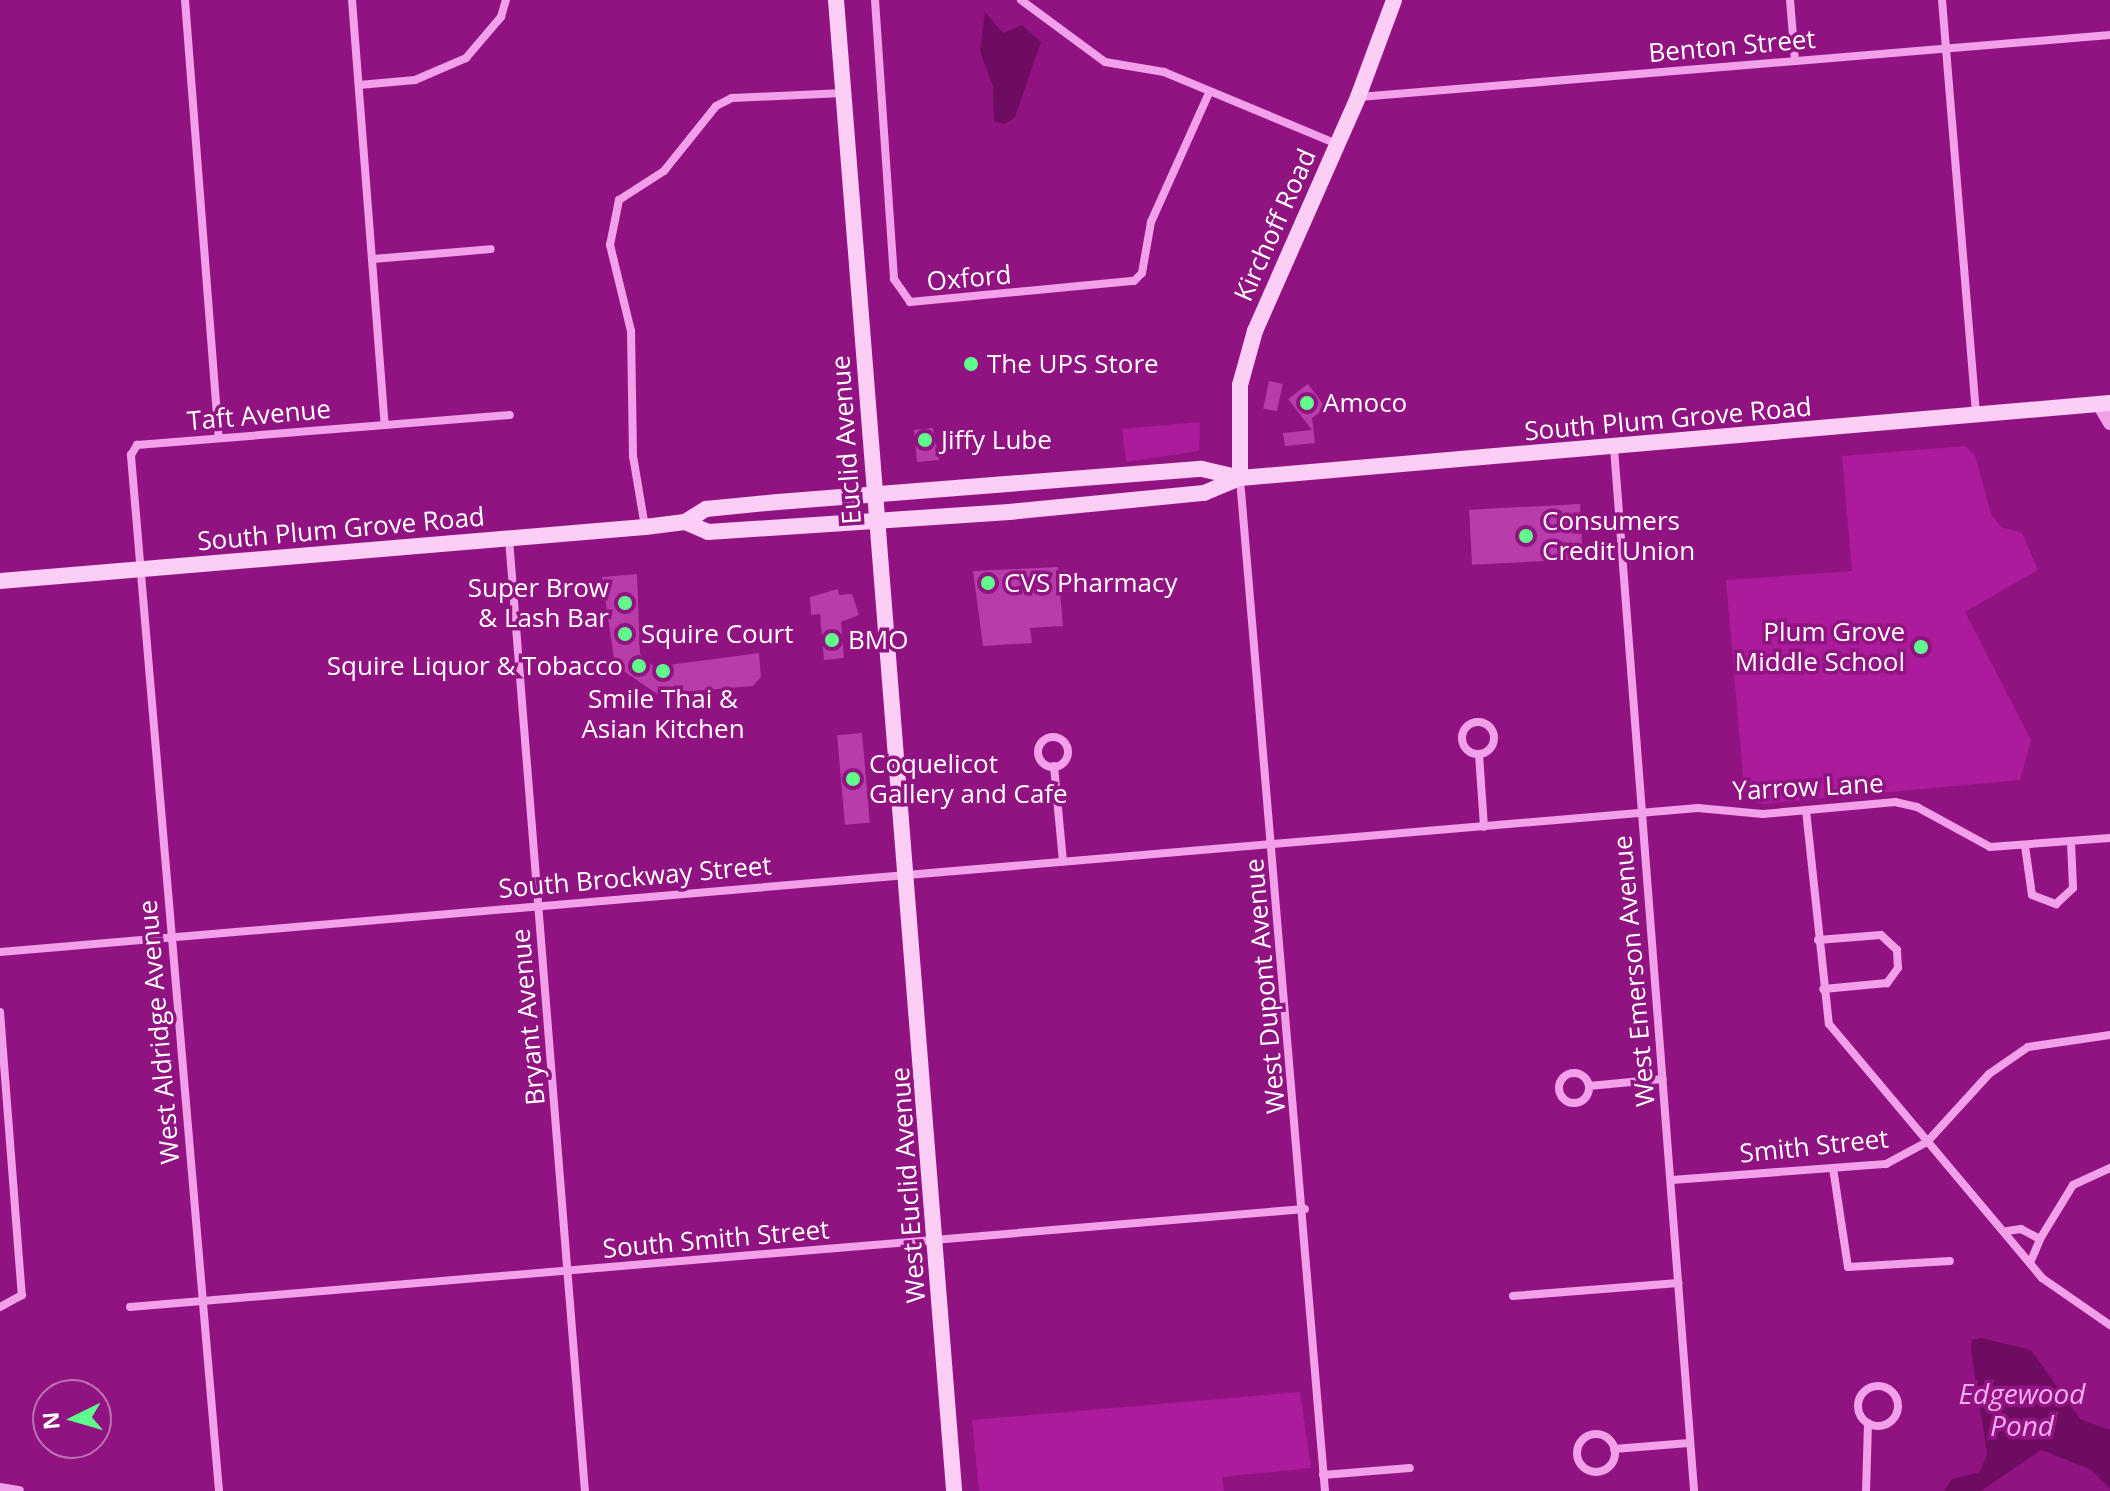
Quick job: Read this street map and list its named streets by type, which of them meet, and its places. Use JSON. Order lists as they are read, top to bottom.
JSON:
{
  "streets": {
    "main road": [
      "Kirchoff Road",
      "South Plum Grove Road",
      "Euclid Avenue",
      "West Euclid Avenue"
    ],
    "street": [
      "Benton Street",
      "Oxford",
      "Taft Avenue",
      "Yarrow Lane",
      "South Brockway Street",
      "West Emerson Avenue",
      "West Dupont Avenue",
      "Bryant Avenue",
      "West Aldridge Avenue",
      "Smith Street",
      "South Smith Street"
    ]
  },
  "crossings": [
    ["Benton Street", "Kirchoff Road"],
    ["Kirchoff Road", "South Plum Grove Road"],
    ["Kirchoff Road", "West Dupont Avenue"],
    ["Taft Avenue", "South Plum Grove Road"],
    ["Taft Avenue", "West Aldridge Avenue"],
    ["South Plum Grove Road", "Euclid Avenue"],
    ["South Plum Grove Road", "West Emerson Avenue"],
    ["South Plum Grove Road", "West Dupont Avenue"],
    ["South Plum Grove Road", "Bryant Avenue"],
    ["South Plum Grove Road", "West Aldridge Avenue"],
    ["Euclid Avenue", "South Brockway Street"],
    ["Euclid Avenue", "West Euclid Avenue"],
    ["Yarrow Lane", "South Brockway Street"],
    ["Yarrow Lane", "West Emerson Avenue"],
    ["South Brockway Street", "West Dupont Avenue"],
    ["South Brockway Street", "Bryant Avenue"],
    ["South Brockway Street", "West Aldridge Avenue"],
    ["South Brockway Street", "West Euclid Avenue"],
    ["West Emerson Avenue", "Smith Street"],
    ["West Dupont Avenue", "South Smith Street"],
    ["Bryant Avenue", "South Smith Street"],
    ["West Aldridge Avenue", "South Smith Street"],
    ["West Euclid Avenue", "South Smith Street"]
  ],
  "water": ["Edgewood Pond"],
  "places": [
    "The UPS Store",
    "Amoco",
    "Jiffy Lube",
    "Consumers Credit Union",
    "CVS Pharmacy",
    "Super Brow & Lash Bar",
    "Squire Court",
    "BMO",
    "Plum Grove Middle School",
    "Squire Liquor & Tobacco",
    "Smile Thai & Asian Kitchen",
    "Coquelicot Gallery and Cafe"
  ],
  "north": "left"
}
